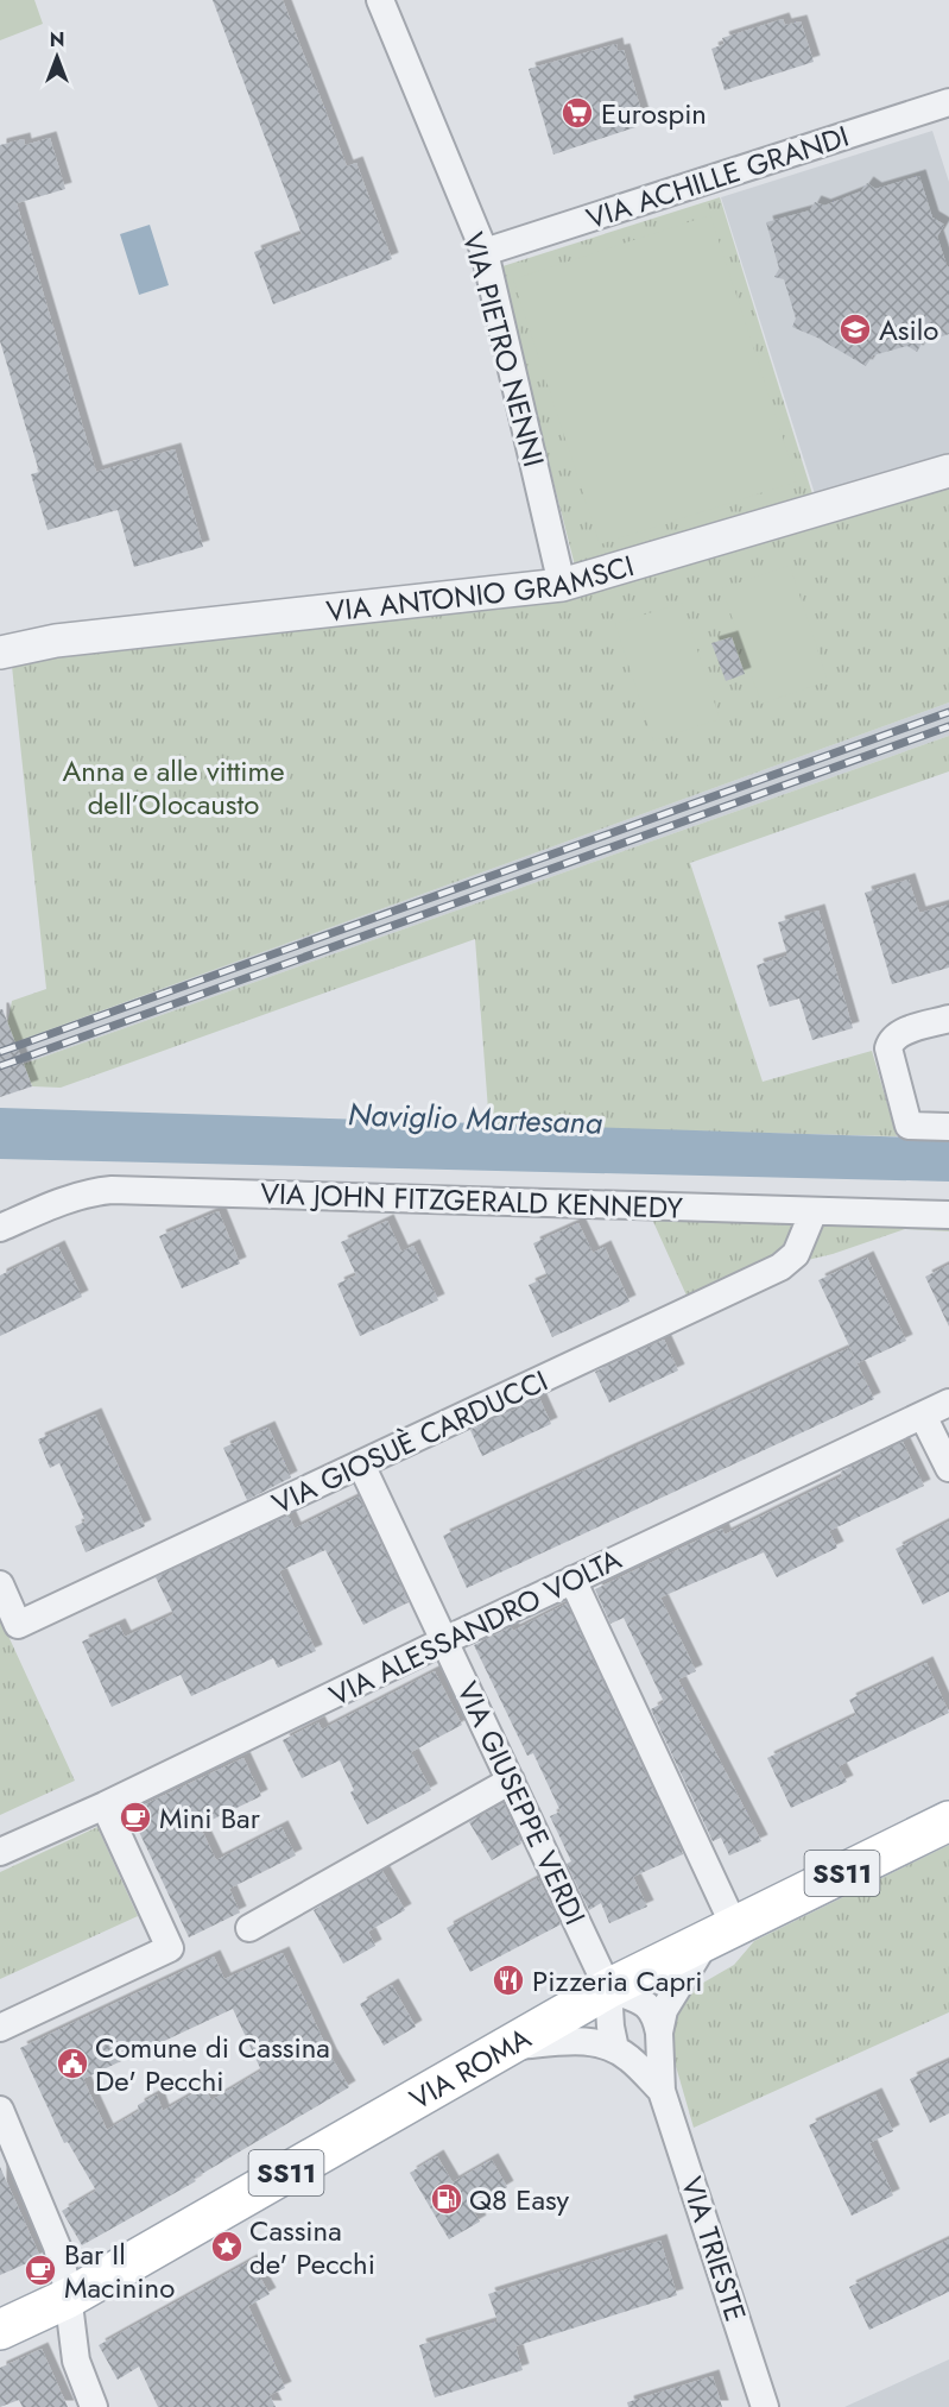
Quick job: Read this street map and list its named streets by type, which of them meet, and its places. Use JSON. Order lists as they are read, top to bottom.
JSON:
{
  "streets": {
    "main road": ["SS11", "VIA ROMA"],
    "street": [
      "VIA ACHILLE GRANDI",
      "VIA PIETRO NENNI",
      "VIA ANTONIO GRAMSCI",
      "VIA JOHN FITZGERALD KENNEDY",
      "VIA GIOSUÈ CARDUCCI",
      "VIA ALESSANDRO VOLTA",
      "VIA GIUSEPPE VERDI",
      "VIA TRIESTE"
    ]
  },
  "crossings": [
    ["VIA ACHILLE GRANDI", "VIA PIETRO NENNI"],
    ["VIA PIETRO NENNI", "VIA ANTONIO GRAMSCI"],
    ["VIA JOHN FITZGERALD KENNEDY", "VIA GIOSUÈ CARDUCCI"],
    ["VIA GIOSUÈ CARDUCCI", "VIA GIUSEPPE VERDI"],
    ["VIA ALESSANDRO VOLTA", "VIA GIUSEPPE VERDI"],
    ["VIA GIUSEPPE VERDI", "VIA ROMA"],
    ["VIA GIUSEPPE VERDI", "VIA TRIESTE"],
    ["VIA ROMA", "VIA TRIESTE"]
  ],
  "water": ["Naviglio Martesana"],
  "parks": ["Anna e alle vittime dell’Olocausto"],
  "places": {
    "supermarket": ["Eurospin"],
    "school or university": ["Asilo"],
    "cafe": ["Mini Bar", "Bar Il Macinino"],
    "restaurant": ["Pizzeria Capri"],
    "public building": ["Comune di Cassina De' Pecchi"],
    "fuel station": ["Q8 Easy"],
    "place": ["Cassina de' Pecchi"]
  },
  "north": "top"
}
